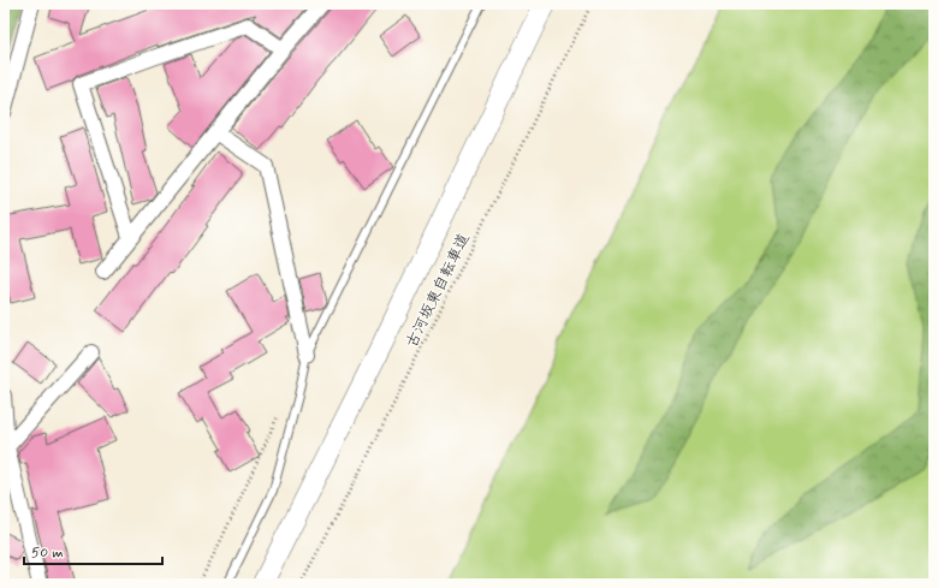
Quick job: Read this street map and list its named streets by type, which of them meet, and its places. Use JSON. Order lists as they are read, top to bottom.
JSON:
{
  "streets": {
    "path": ["古河坂東自転車道"]
  },
  "scale_bar": "50 m"
}
